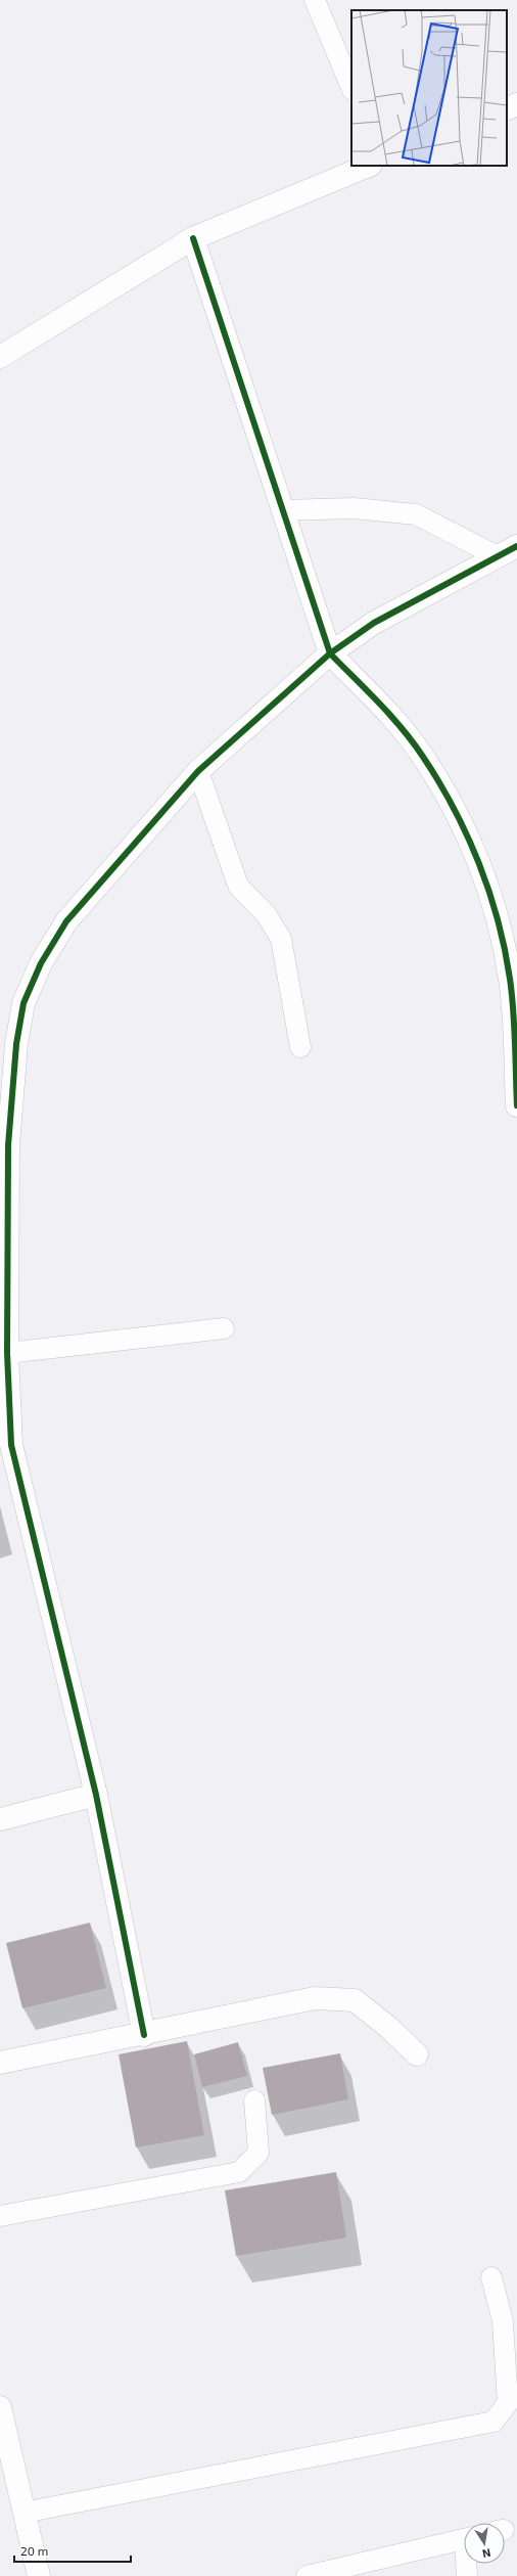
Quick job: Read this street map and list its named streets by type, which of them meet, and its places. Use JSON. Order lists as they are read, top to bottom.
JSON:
{
  "scale_bar": "20 m",
  "north": "bottom"
}
